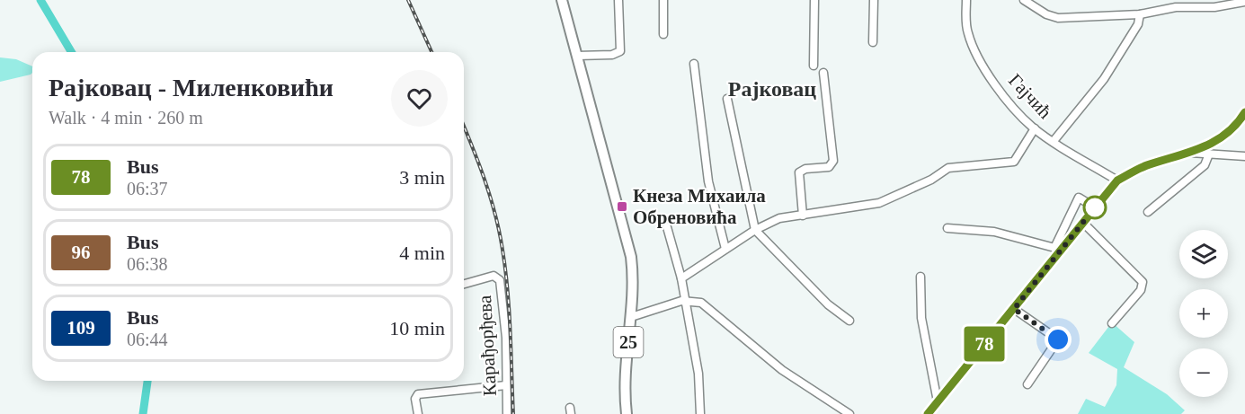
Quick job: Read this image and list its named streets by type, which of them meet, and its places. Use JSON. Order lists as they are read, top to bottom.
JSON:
{
  "streets": {
    "main road": ["25"],
    "street": ["Гајчић", "Карађорђева"]
  },
  "districts": ["Рајковац"],
  "places": {
    "transit": ["Кнеза Михаила Обреновића"]
  },
  "lines": ["bus line 78"],
  "page": {
    "on_map": "78",
    "heading": ["Рајковац - Миленковићи", "Walk · 4 min · 260 m"],
    "list": [
      {
        "mark": "78",
        "name": "Bus",
        "note": "06:37",
        "value": "3 min"
      },
      {
        "mark": "96",
        "name": "Bus",
        "note": "06:38",
        "value": "4 min"
      },
      {
        "mark": "109",
        "name": "Bus",
        "note": "06:44",
        "value": "10 min"
      }
    ],
    "map_buttons": ["+", "−"]
  }
}
